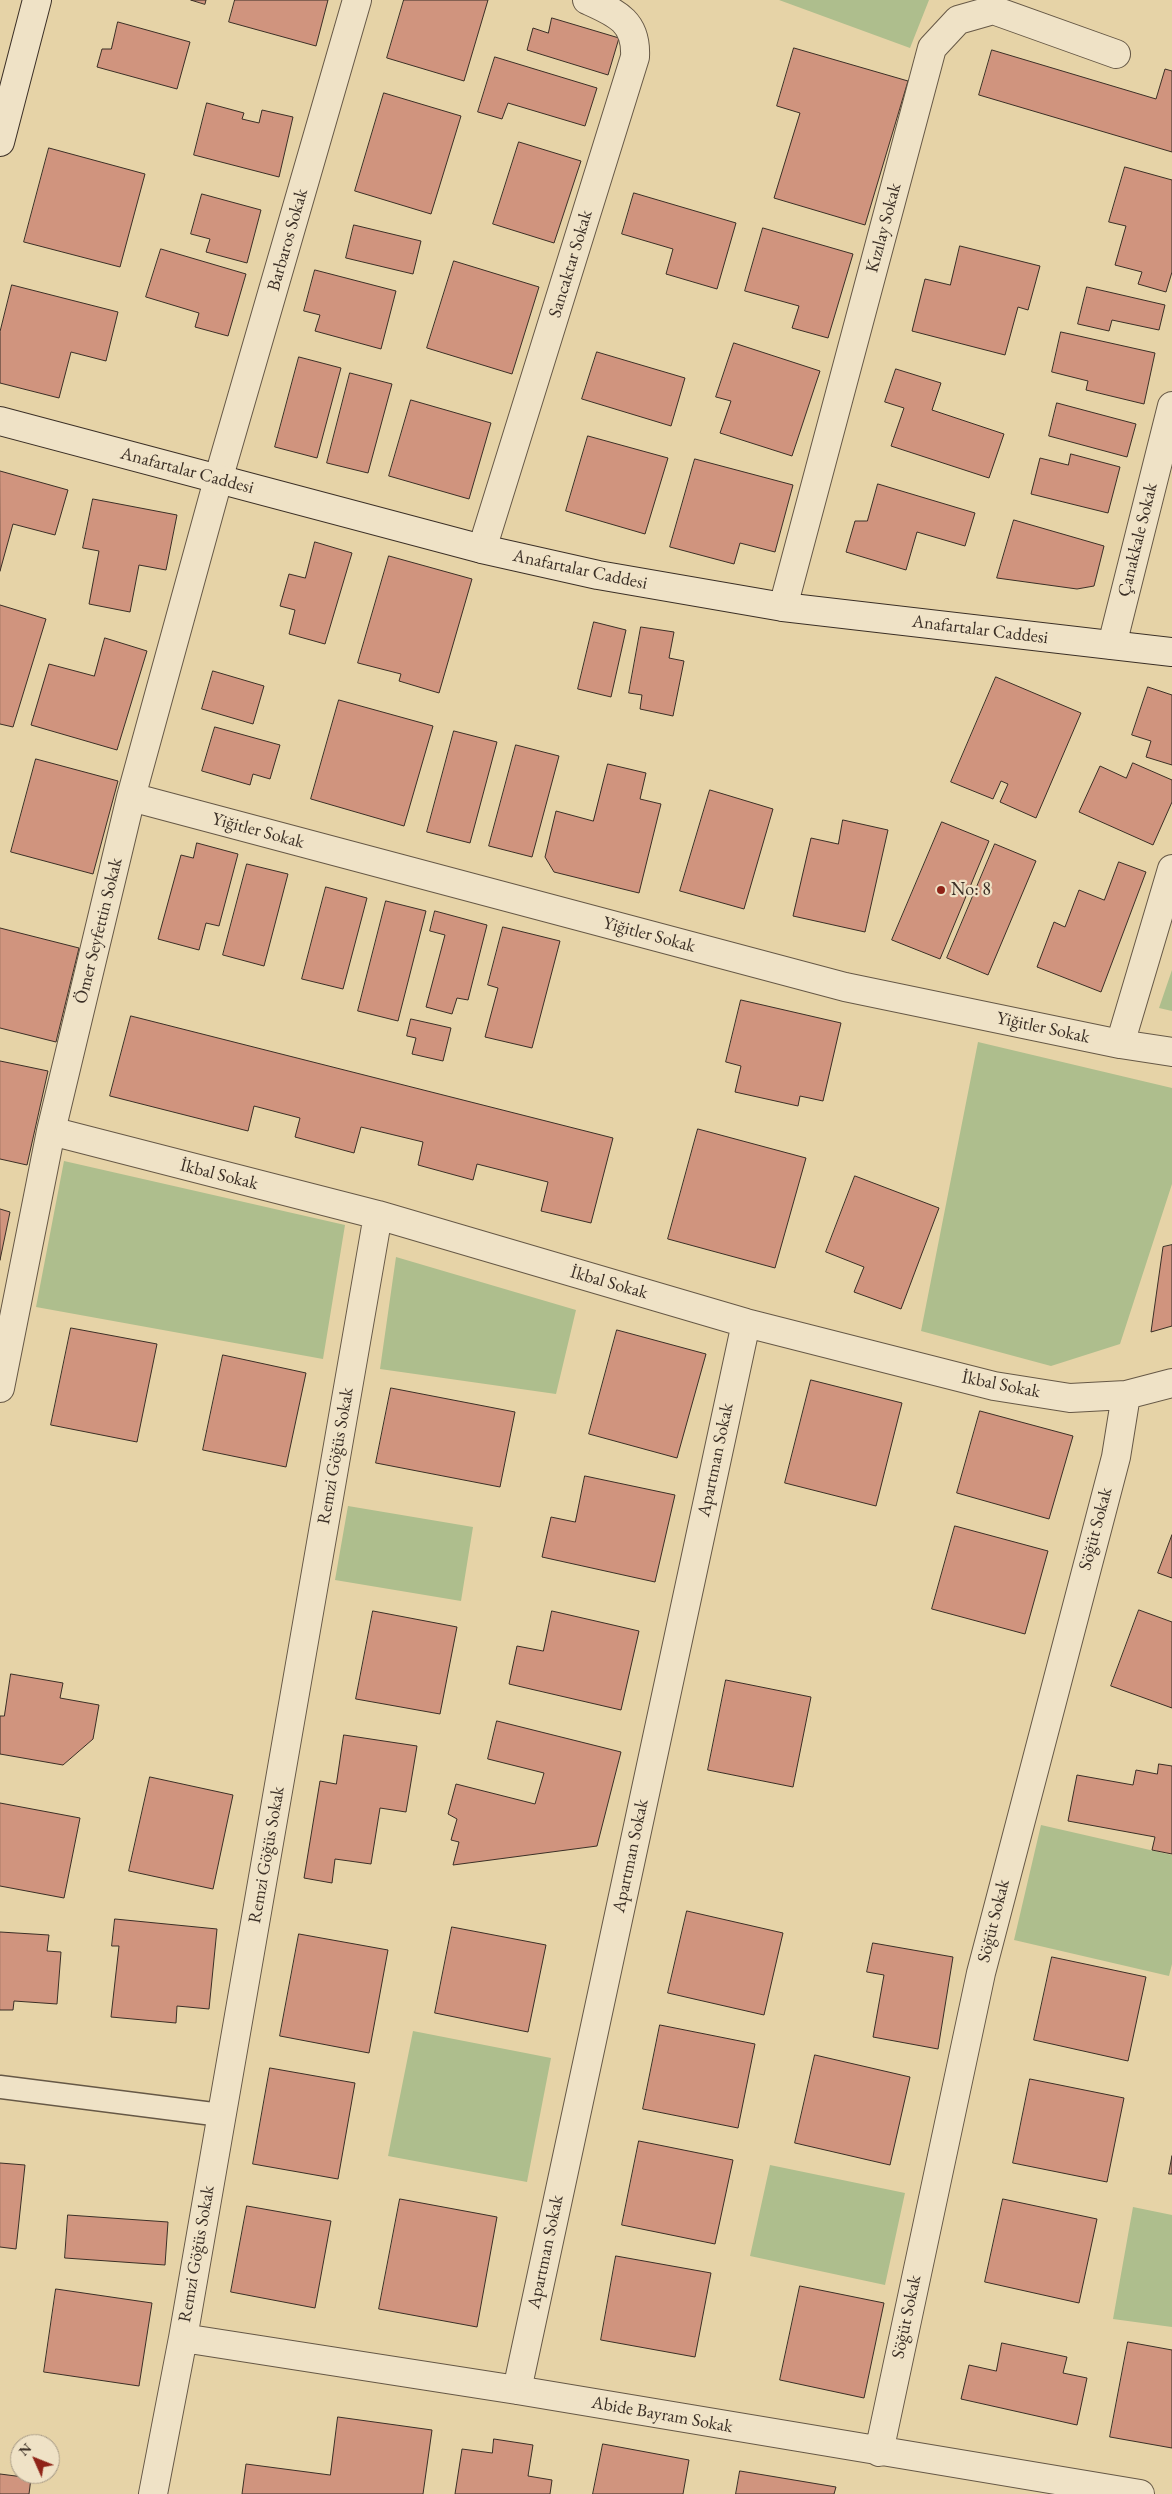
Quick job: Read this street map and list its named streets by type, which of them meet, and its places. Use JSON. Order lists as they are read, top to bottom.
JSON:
{
  "streets": {
    "street": [
      "Kızılay Sokak",
      "Barbaros Sokak",
      "Sancaktar Sokak",
      "Anafartalar Caddesi",
      "Çanakkale Sokak",
      "Yiğitler Sokak",
      "Ömer Seyfettin Sokak",
      "İkbal Sokak",
      "Remzi Göğüs Sokak",
      "Apartman Sokak",
      "Söğüt Sokak",
      "Abide Bayram Sokak"
    ]
  },
  "crossings": [
    ["Kızılay Sokak", "Anafartalar Caddesi"],
    ["Barbaros Sokak", "Anafartalar Caddesi"],
    ["Barbaros Sokak", "Ömer Seyfettin Sokak"],
    ["Sancaktar Sokak", "Anafartalar Caddesi"],
    ["Anafartalar Caddesi", "Çanakkale Sokak"],
    ["Anafartalar Caddesi", "Ömer Seyfettin Sokak"],
    ["Yiğitler Sokak", "Ömer Seyfettin Sokak"],
    ["Ömer Seyfettin Sokak", "İkbal Sokak"],
    ["İkbal Sokak", "Remzi Göğüs Sokak"],
    ["İkbal Sokak", "Apartman Sokak"],
    ["İkbal Sokak", "Söğüt Sokak"],
    ["Remzi Göğüs Sokak", "Abide Bayram Sokak"],
    ["Apartman Sokak", "Abide Bayram Sokak"],
    ["Söğüt Sokak", "Abide Bayram Sokak"]
  ],
  "places": ["No: 8"],
  "north": "top left"
}
